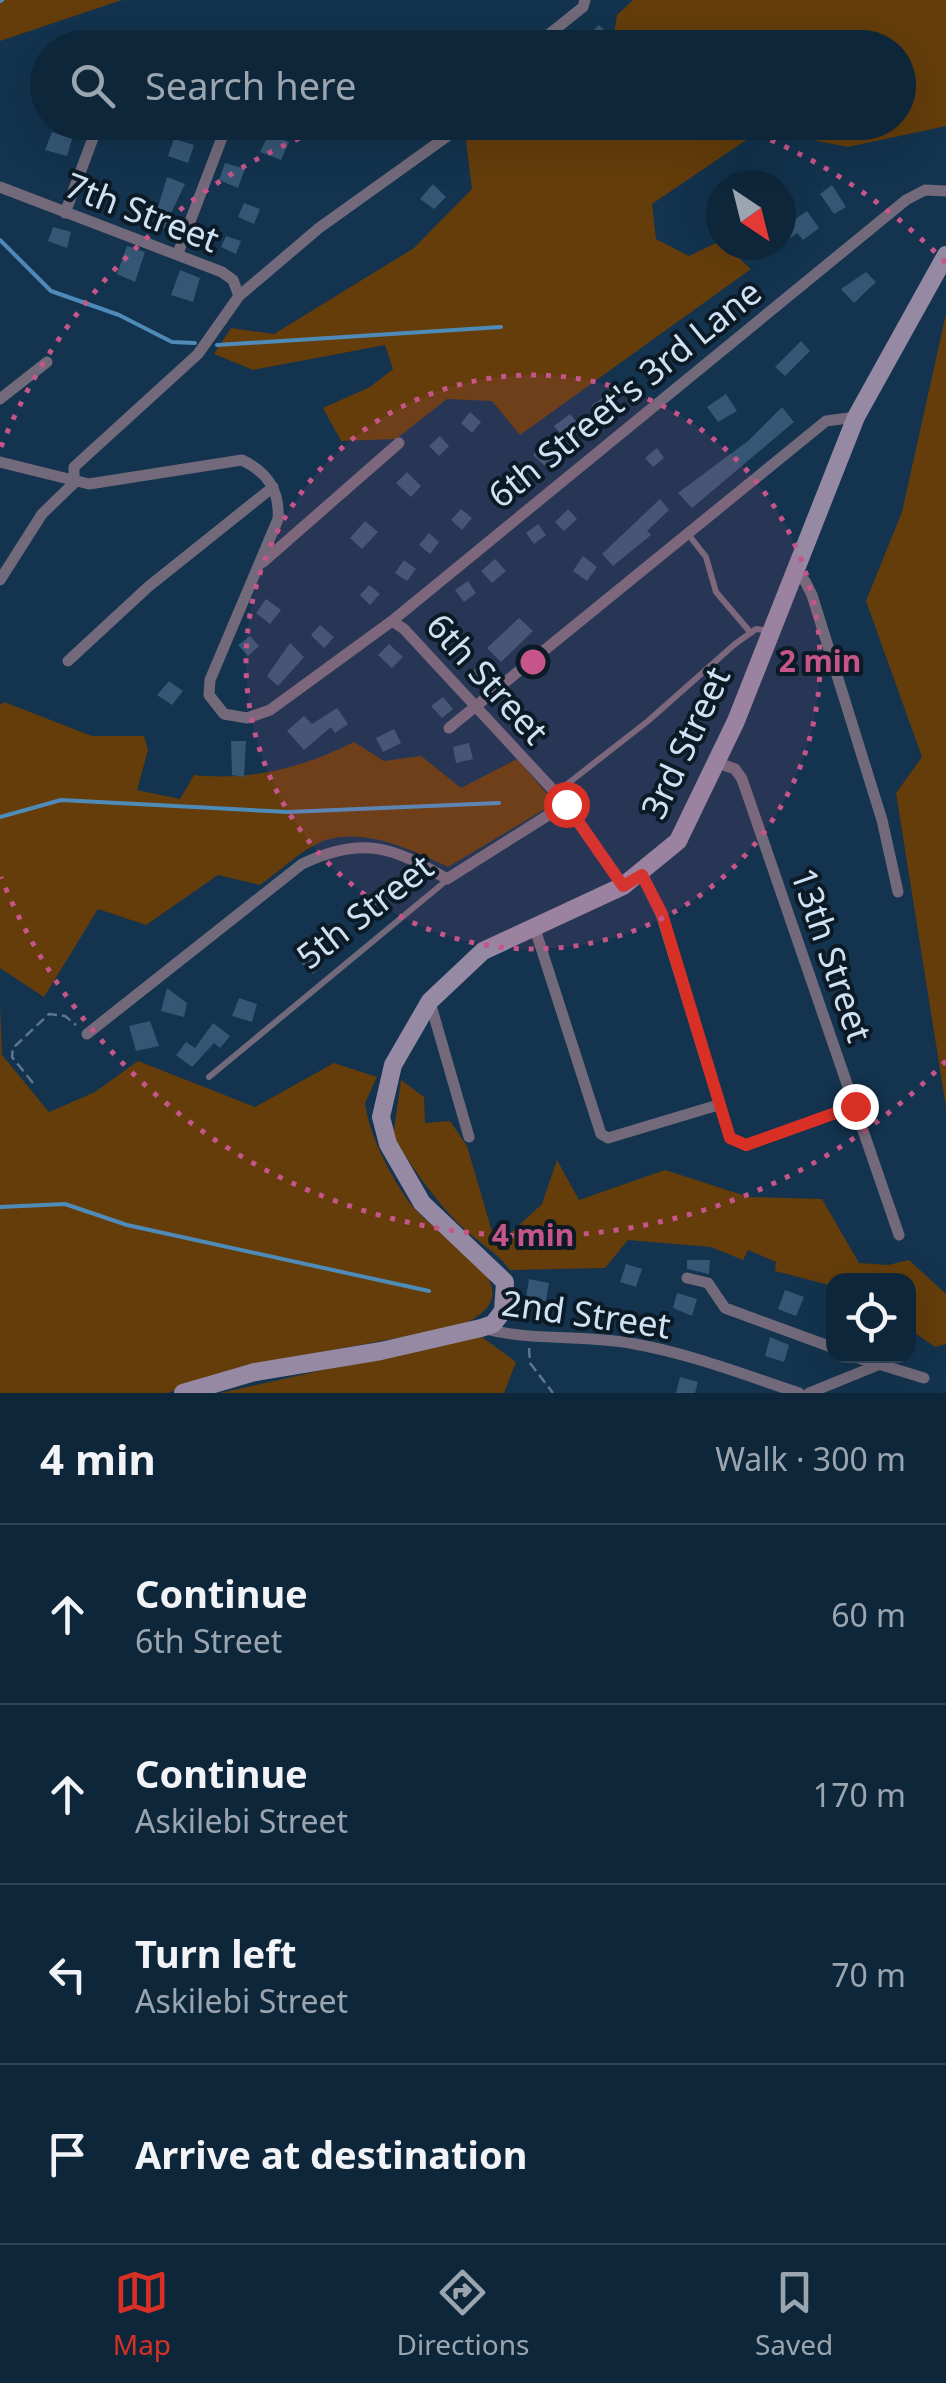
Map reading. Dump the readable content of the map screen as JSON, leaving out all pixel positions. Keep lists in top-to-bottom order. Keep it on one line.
{"streets":{"street":["7th Street","6th Street's 3rd Lane","6th Street","3rd Street","5th Street","13th Street","2nd Street"]},"crossings":[["6th Street's 3rd Lane","6th Street"],["6th Street","3rd Street"],["6th Street","5th Street"],["3rd Street","13th Street"],["3rd Street","2nd Street"]],"north":"bottom right","page":{"search":"Search here","heading":["4 min","Walk · 300 m"],"list":[["Continue","6th Street","60 m"],["Continue","Askilebi Street","170 m"],["Turn left","Askilebi Street","70 m"],"Arrive at destination"],"nav":["Map","Directions","Saved"]},"rings":["2 min","4 min"]}
